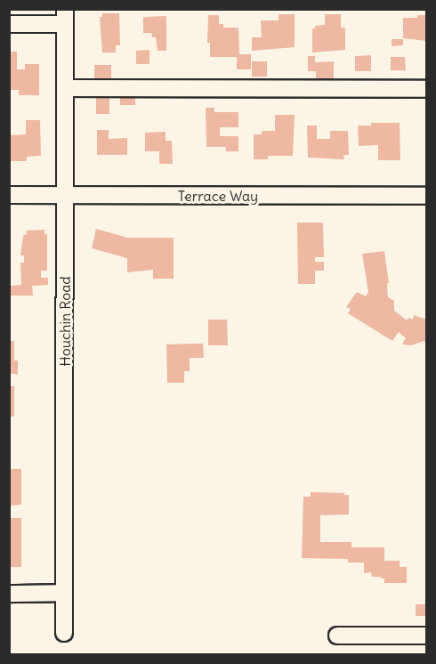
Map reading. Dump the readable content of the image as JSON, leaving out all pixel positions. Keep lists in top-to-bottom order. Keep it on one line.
{"streets":{"street":["Terrace Way","Houchin Road"]},"crossings":[["Terrace Way","Houchin Road"]]}
